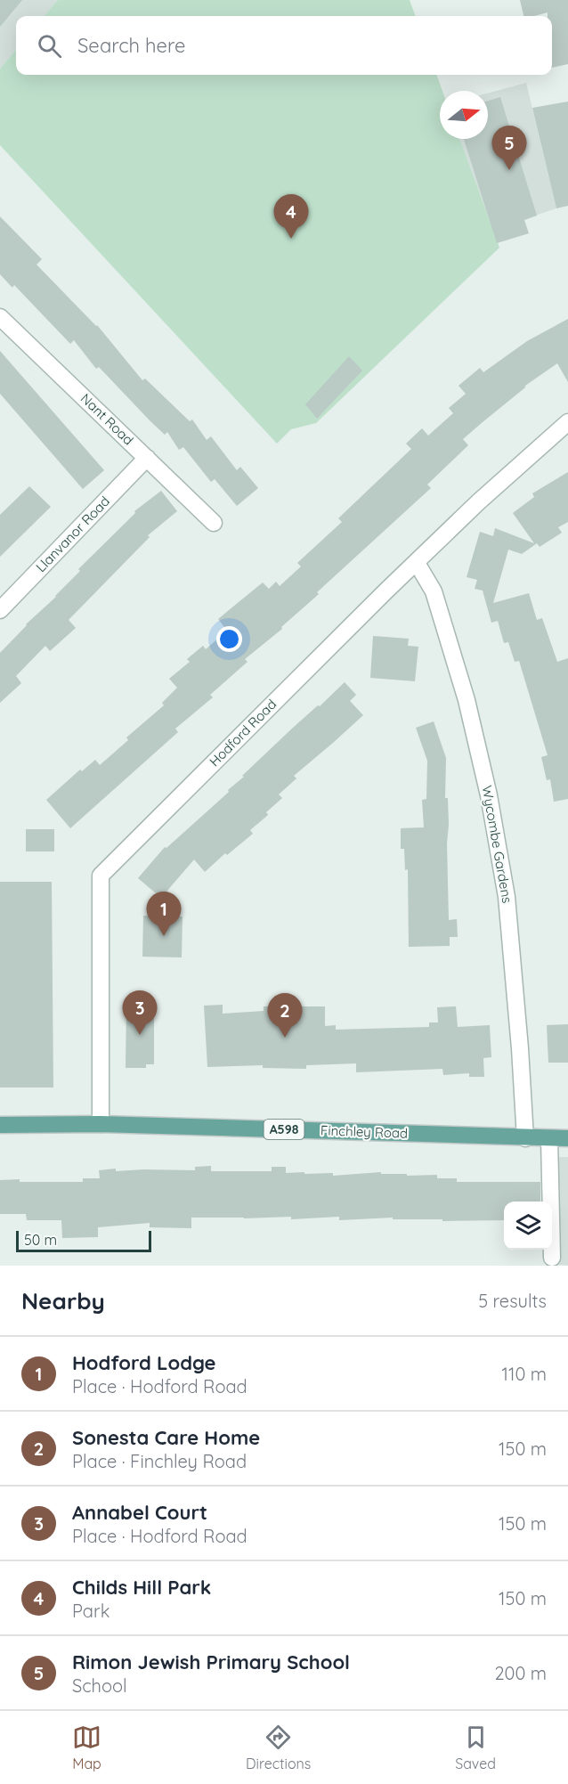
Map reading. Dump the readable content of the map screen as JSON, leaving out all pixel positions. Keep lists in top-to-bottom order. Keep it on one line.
{"streets":{"main road":["A598","Finchley Road"],"street":["Nant Road","Llanvanor Road","Hodford Road","Wycombe Gardens"]},"crossings":[["Nant Road","Llanvanor Road"],["Hodford Road","Wycombe Gardens"],["Hodford Road","Finchley Road"],["Wycombe Gardens","Finchley Road"]],"scale_bar":"50 m","north":"right","page":{"search":"Search here","pins":["5","4","1","3","2"],"scale":"50 m","heading":["Nearby","5 results"],"list":[{"mark":"1","name":"Hodford Lodge","note":"Place · Hodford Road","value":"110 m"},{"mark":"2","name":"Sonesta Care Home","note":"Place · Finchley Road","value":"150 m"},{"mark":"3","name":"Annabel Court","note":"Place · Hodford Road","value":"150 m"},{"mark":"4","name":"Childs Hill Park","note":"Park","value":"150 m"},{"mark":"5","name":"Rimon Jewish Primary School","note":"School","value":"200 m"}],"nav":["Map","Directions","Saved"]}}
